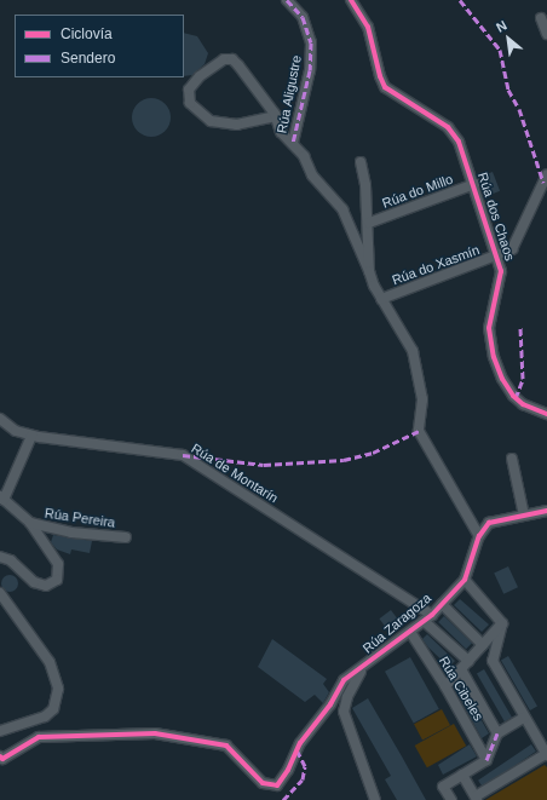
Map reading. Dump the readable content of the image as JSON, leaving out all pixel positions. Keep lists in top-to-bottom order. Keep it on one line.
{"streets":{"street":["Rúa Aligustre","Rúa do Millo","Rúa dos Chaos","Rúa do Xasmín","Rúa de Montarín","Rúa Pereira","Rúa Zaragoza","Rúa Cibeles"]},"crossings":[["Rúa do Millo","Rúa dos Chaos"],["Rúa dos Chaos","Rúa do Xasmín"],["Rúa de Montarín","Rúa Zaragoza"],["Rúa Zaragoza","Rúa Cibeles"]],"legend":["Ciclovía","Sendero"],"north":"top left"}
